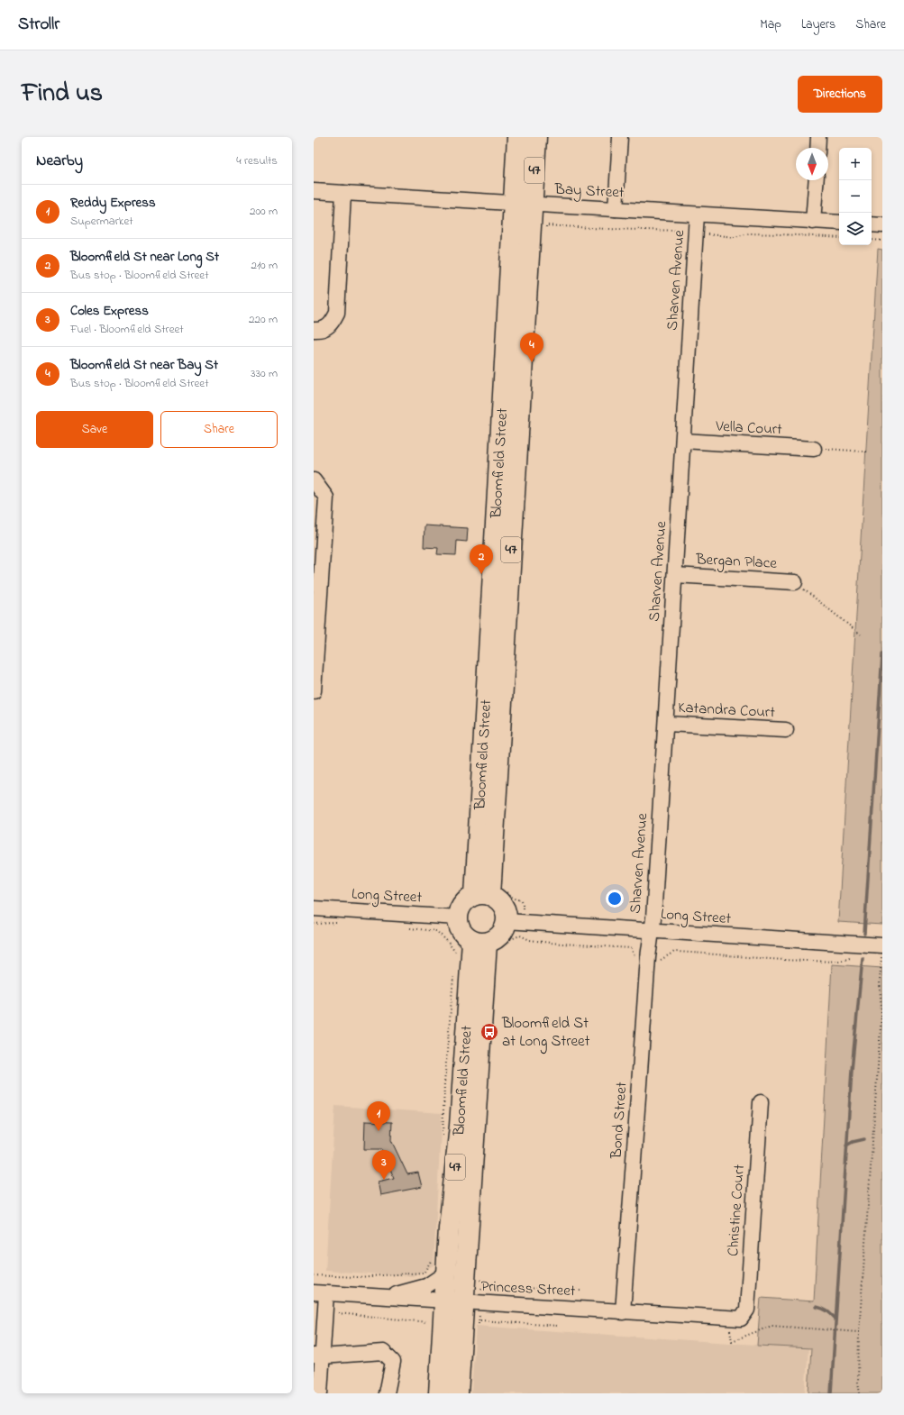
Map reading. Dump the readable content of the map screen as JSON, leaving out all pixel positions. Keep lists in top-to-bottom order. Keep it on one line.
{"streets":{"highway":["47","Bloomfield Street"],"street":["Bay Street","Sharven Avenue","Vella Court","Bergan Place","Katandra Court","Long Street","Bond Street","Christine Court","Princess Street"]},"crossings":[["47","Bay Street"],["47","Bloomfield Street"],["Bay Street","Sharven Avenue"],["Bay Street","Bloomfield Street"],["Sharven Avenue","Vella Court"],["Sharven Avenue","Bergan Place"],["Sharven Avenue","Katandra Court"],["Sharven Avenue","Long Street"],["Sharven Avenue","Bond Street"],["Bloomfield Street","Long Street"],["Bloomfield Street","Princess Street"],["Long Street","Bond Street"],["Bond Street","Princess Street"],["Christine Court","Princess Street"]],"places":{"bus stop":["Bloomfield St at Long Street"]},"north":"bottom","page":{"header":"Strollr","nav":["Map","Layers","Share"],"title":"Find us","buttons":["Directions",["Save","Share"]],"heading":["Nearby","4 results"],"map_buttons":["+","−"],"list":[{"mark":"1","name":"Reddy Express","note":"Supermarket","value":"200 m"},{"mark":"2","name":"Bloomfield St near Long St","note":"Bus stop · Bloomfield Street","value":"210 m"},{"mark":"3","name":"Coles Express","note":"Fuel · Bloomfield Street","value":"220 m"},{"mark":"4","name":"Bloomfield St near Bay St","note":"Bus stop · Bloomfield Street","value":"330 m"}],"pins":["4","2","1","3"]}}
